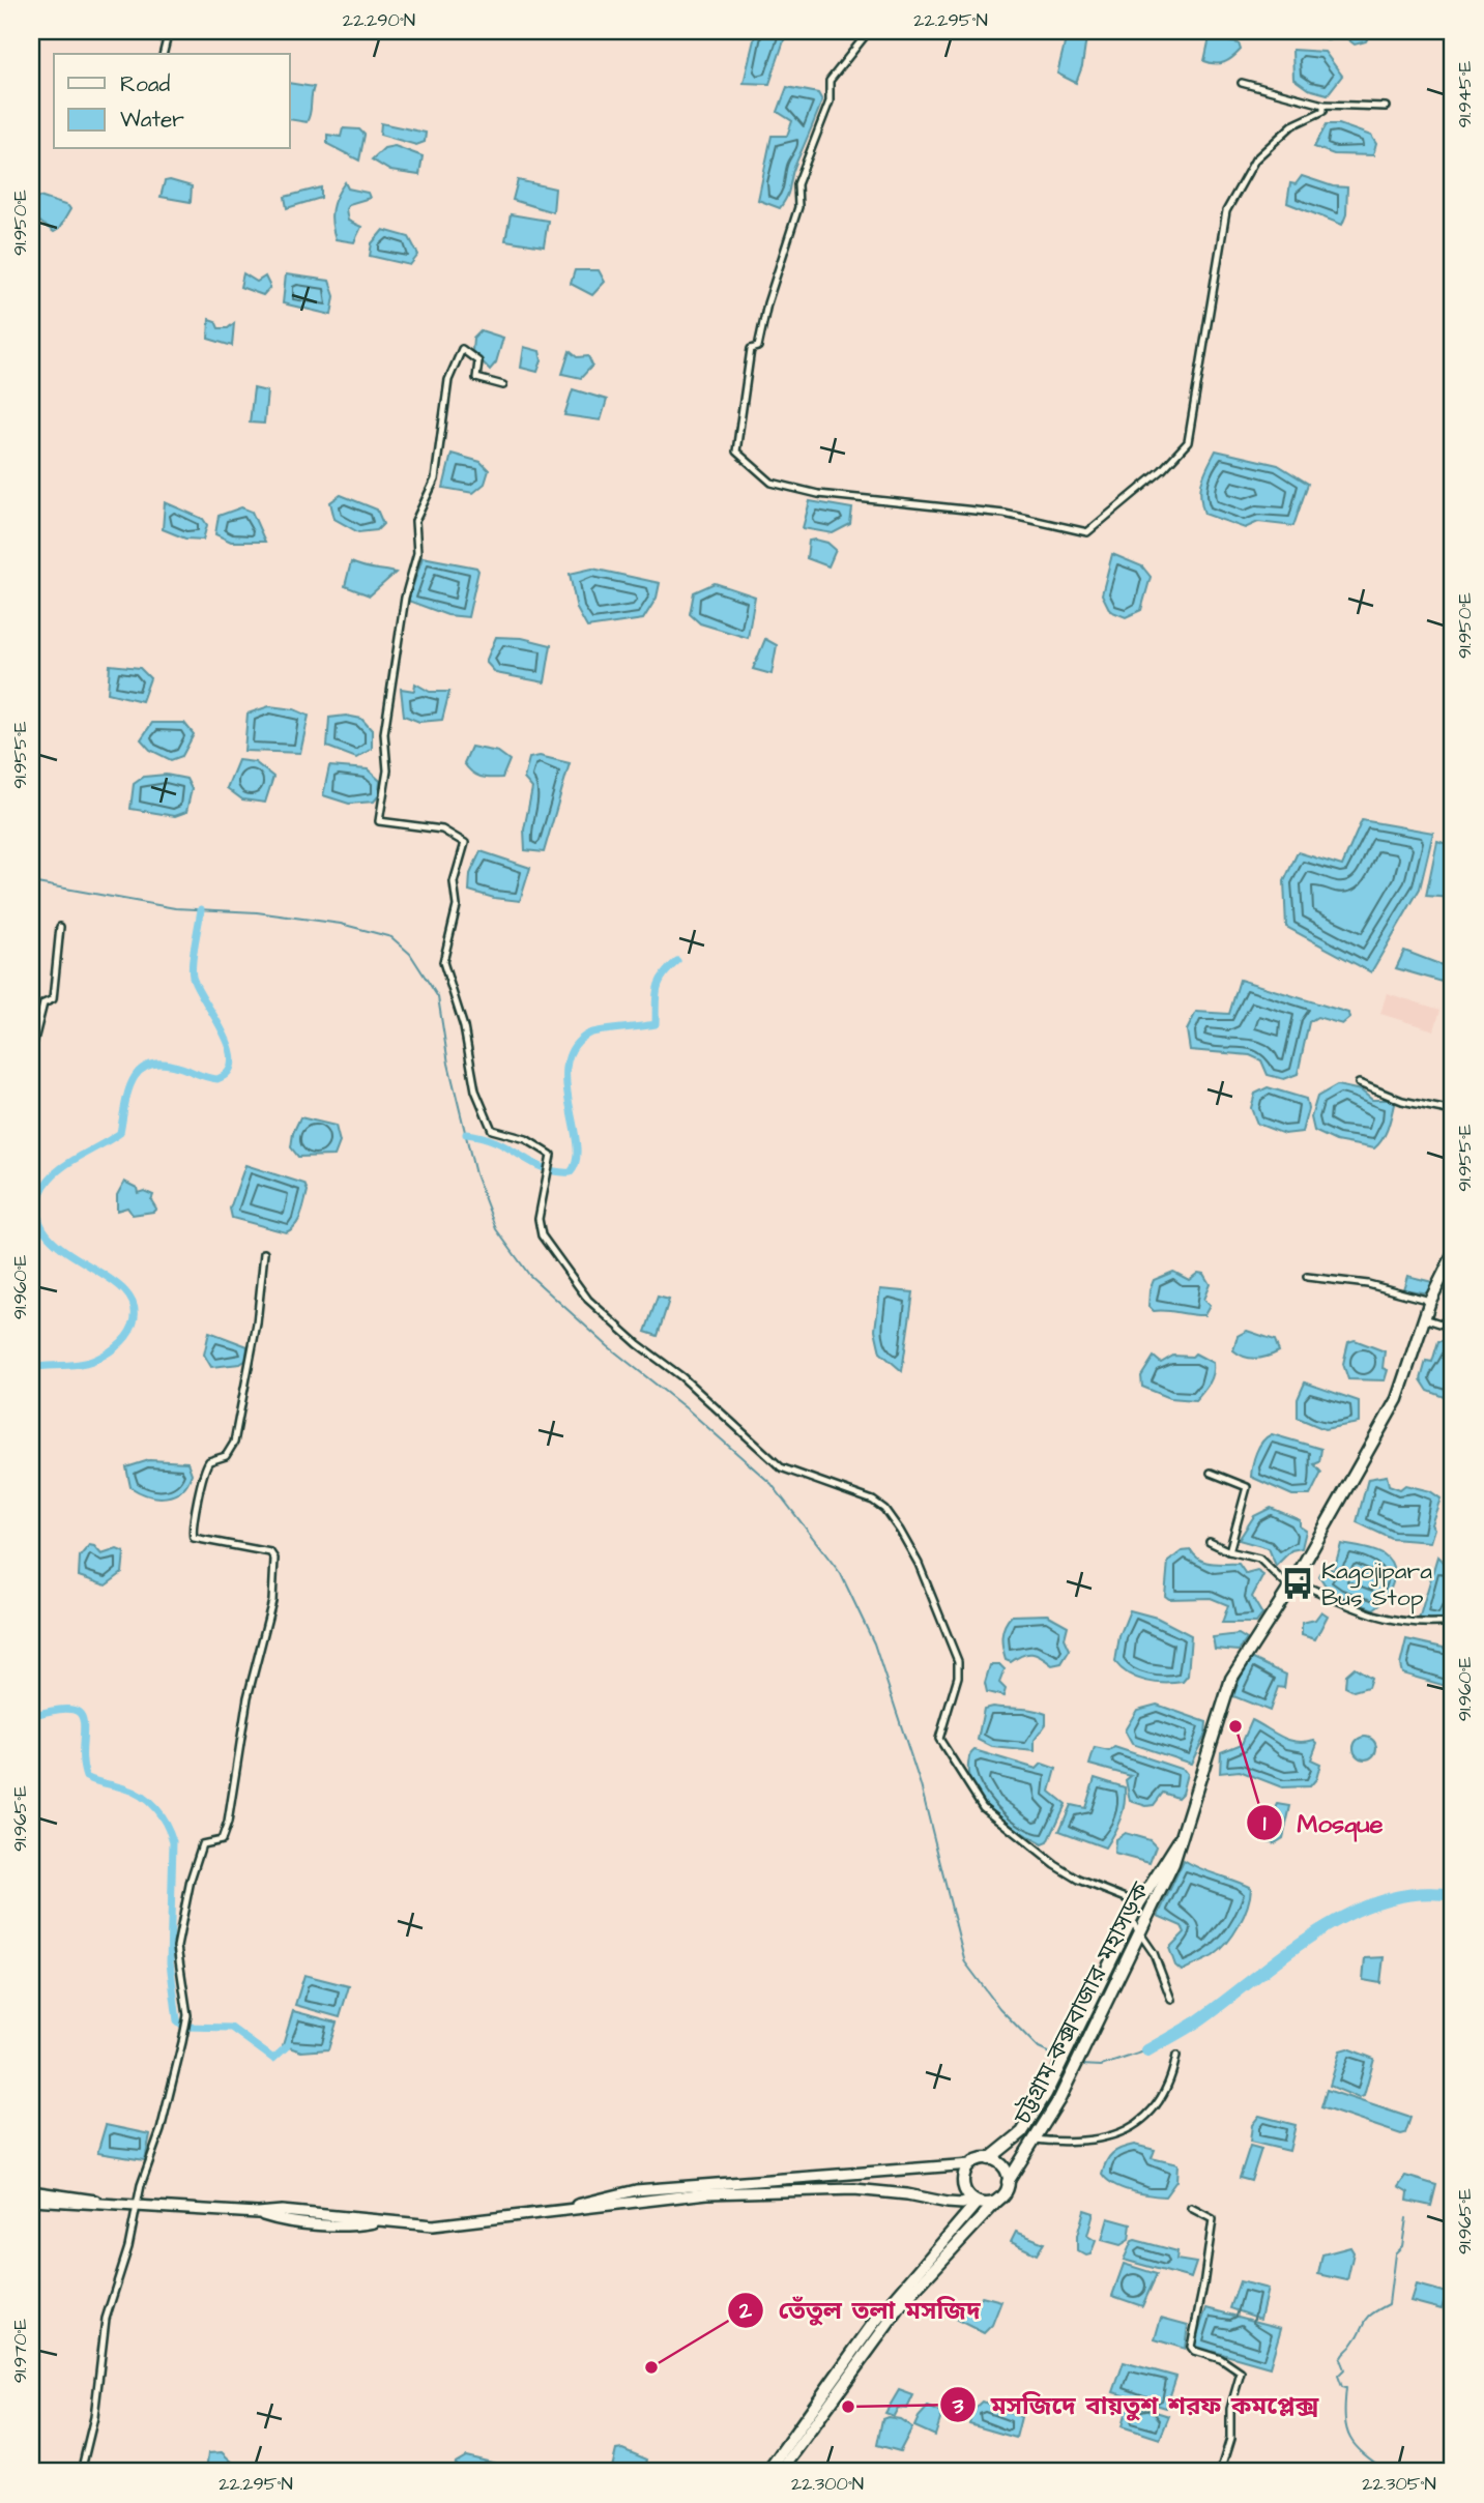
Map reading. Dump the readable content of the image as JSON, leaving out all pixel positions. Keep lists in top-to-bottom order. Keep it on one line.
{"streets":{"highway":["চট্টগ্রাম-কক্সবাজার মহাসড়ক"]},"places":{"bus stop":["Kagojipara Bus Stop"],"other":["Mosque","তেঁতুল তলা মসজিদ","মসজিদে বায়তুশ শরফ কমপ্লেক্স"]},"legend":["Road","Water"],"coordinates":["22.290°N","22.295°N","91.945°E","91.950°E","91.955°E","91.960°E","91.965°E","91.970°E","22.300°N","22.305°N"]}
